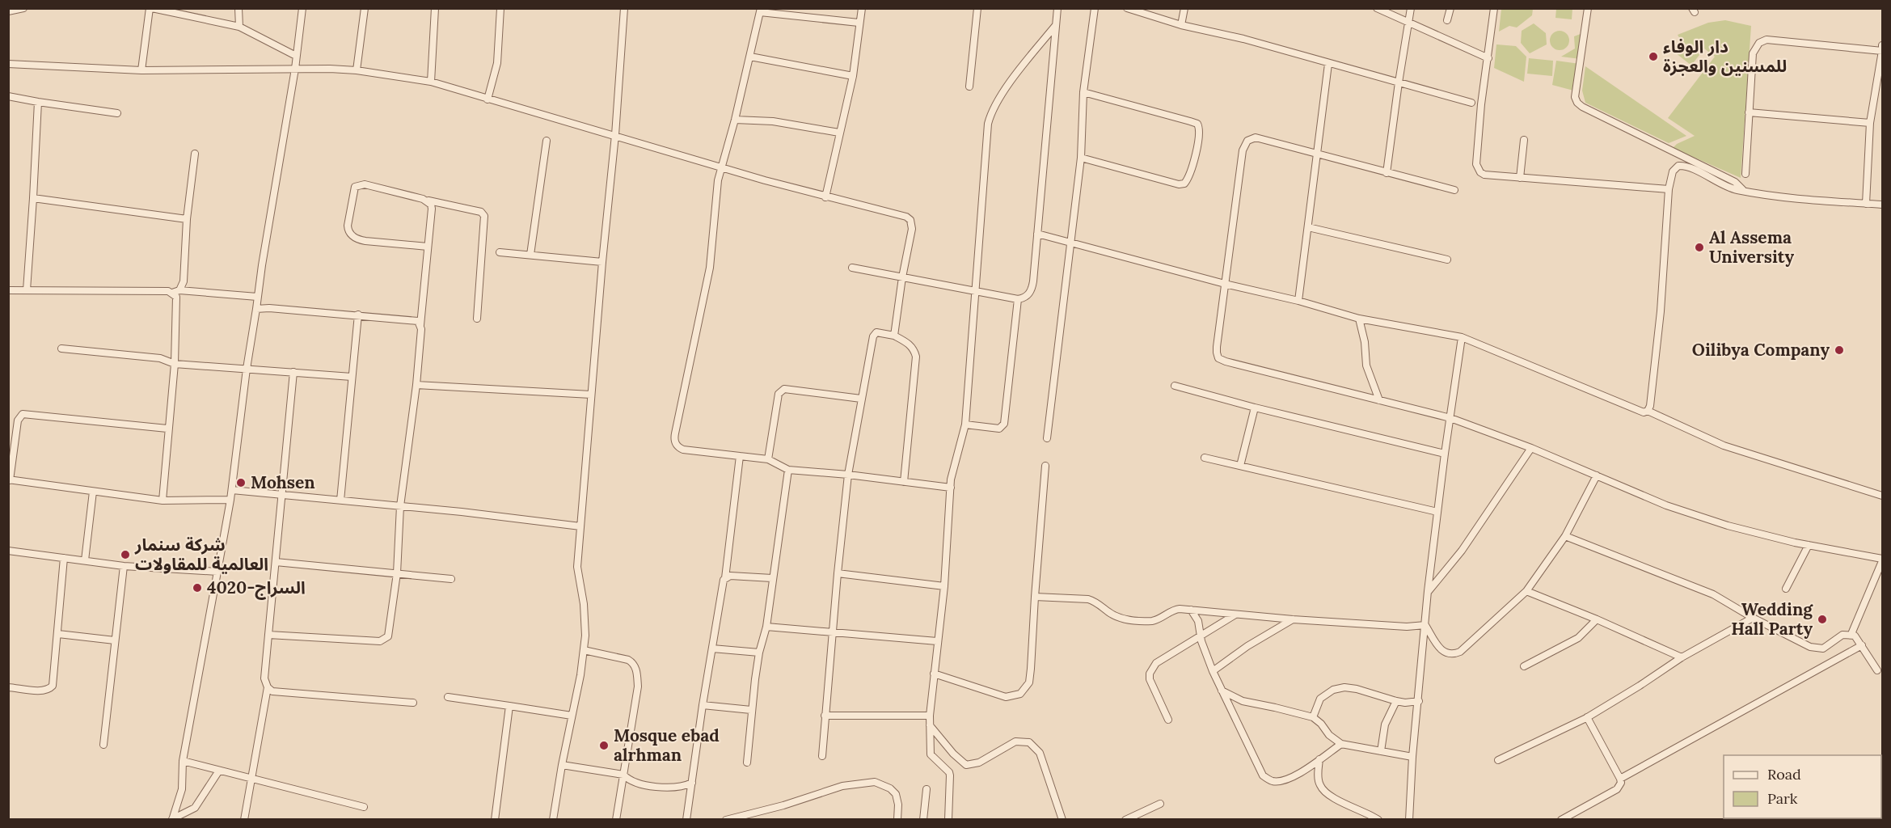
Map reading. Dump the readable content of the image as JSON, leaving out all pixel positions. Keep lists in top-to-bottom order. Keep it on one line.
{"places":["دار الوفاء للمسنين والعجزة","Al Assema University","Oilibya Company","Mohsen","شركة سنمار العالمية للمقاولات","السراج-4020","Wedding Hall Party","Mosque ebad alrhman"],"legend":["Road","Park"]}
